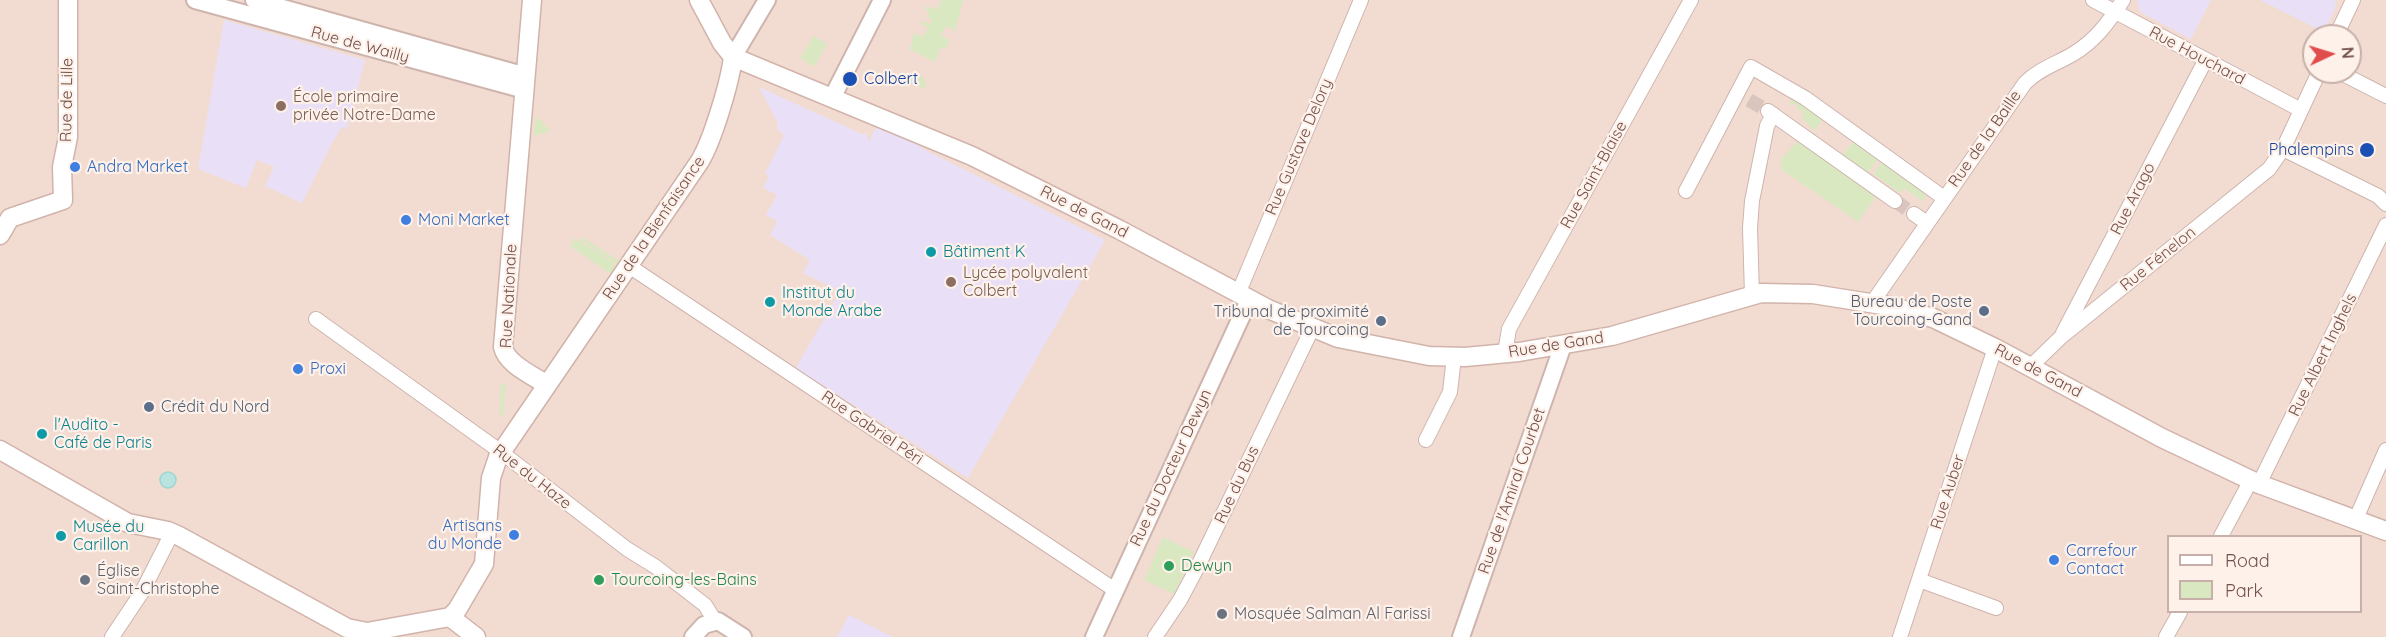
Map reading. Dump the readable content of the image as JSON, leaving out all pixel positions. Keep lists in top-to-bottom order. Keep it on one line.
{"streets":{"main road":["Rue de Lille","Rue de Gand","Rue de la Bienfaisance","Rue Nationale"],"street":["Rue de Wailly","Rue Houchard","Rue de la Baille","Rue Gustave Delory","Rue Saint-Blaise","Rue Arago","Rue Fénelon","Rue Albert Inghels","Rue Gabriel Péri","Rue du Docteur Dewyn","Rue du Haze","Rue du Bus","Rue de l'Amiral Courbet","Rue Auber"]},"crossings":[["Rue de Wailly","Rue Nationale"],["Rue Houchard","Rue de la Baille"],["Rue Houchard","Rue Arago"],["Rue Houchard","Rue Fénelon"],["Rue de la Baille","Rue de Gand"],["Rue Gustave Delory","Rue de Gand"],["Rue Gustave Delory","Rue du Docteur Dewyn"],["Rue Saint-Blaise","Rue de Gand"],["Rue Arago","Rue Fénelon"],["Rue de Gand","Rue de la Bienfaisance"],["Rue de Gand","Rue Fénelon"],["Rue de Gand","Rue Albert Inghels"],["Rue de Gand","Rue du Docteur Dewyn"],["Rue de Gand","Rue du Bus"],["Rue de Gand","Rue de l'Amiral Courbet"],["Rue de Gand","Rue Auber"],["Rue de la Bienfaisance","Rue Nationale"],["Rue de la Bienfaisance","Rue Gabriel Péri"],["Rue Gabriel Péri","Rue du Docteur Dewyn"]],"places":["Colbert","École primaire privée Notre-Dame","Phalempins","Andra Market","Moni Market","Bâtiment K","Lycée polyvalent Colbert","Institut du Monde Arabe","Bureau de Poste Tourcoing-Gand","Tribunal de proximité de Tourcoing","Proxi","Crédit du Nord","l'Audito - Café de Paris","Artisans du Monde","Musée du Carillon","Carrefour Contact","Dewyn","Église Saint-Christophe","Tourcoing-les-Bains","Mosquée Salman Al Farissi"],"legend":["Road","Park"],"north":"right"}
